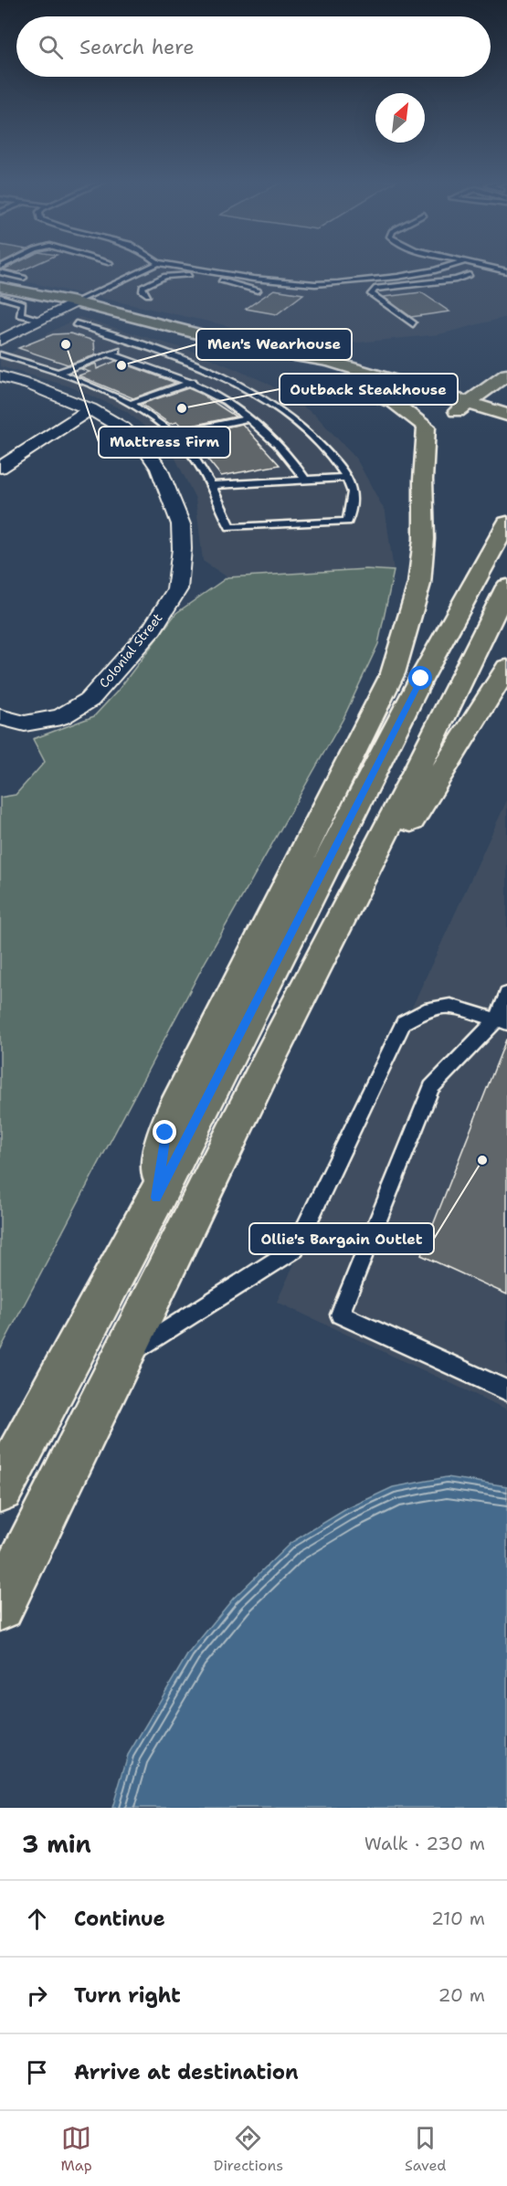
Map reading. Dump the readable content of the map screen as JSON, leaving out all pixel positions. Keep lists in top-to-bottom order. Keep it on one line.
{"streets":{"street":["Colonial Street"]},"places":["Mattress Firm","Men's Wearhouse","Outback Steakhouse","Ollie's Bargain Outlet"],"north":"top right","page":{"search":"Search here","heading":["3 min","Walk · 230 m"],"list":[["Continue","210 m"],["Turn right","20 m"],"Arrive at destination"],"nav":["Map","Directions","Saved"]}}
